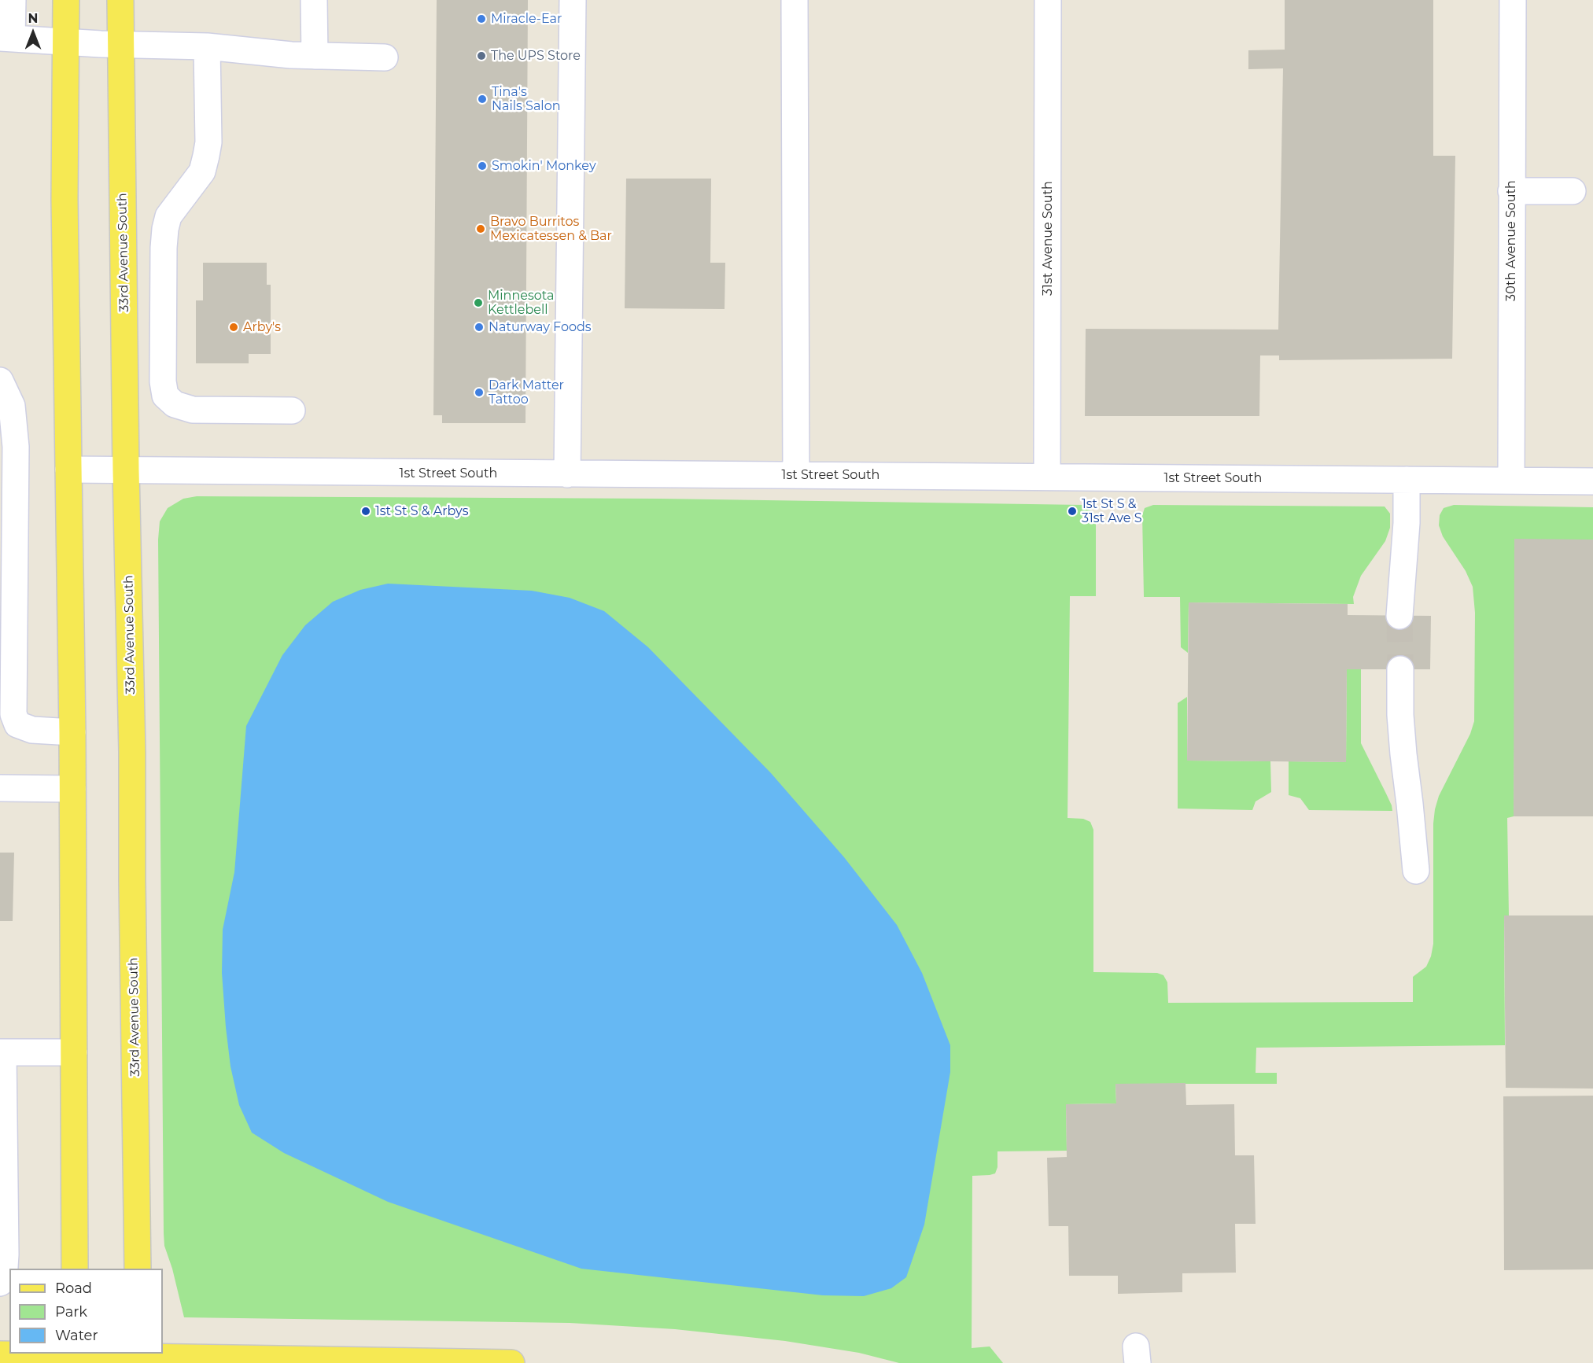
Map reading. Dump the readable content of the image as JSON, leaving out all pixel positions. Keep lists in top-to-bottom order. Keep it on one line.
{"streets":{"main road":["33rd Avenue South"],"street":["31st Avenue South","30th Avenue South","1st Street South"]},"crossings":[["31st Avenue South","1st Street South"],["30th Avenue South","1st Street South"],["33rd Avenue South","1st Street South"]],"places":["Miracle-Ear","The UPS Store","Tina's Nails Salon","Smokin' Monkey","Bravo Burritos Mexicatessen & Bar","Minnesota Kettlebell","Arby's","Naturway Foods","Dark Matter Tattoo","1st St S & Arbys","1st St S & 31st Ave S"],"legend":["Road","Park","Water"],"north":"top"}
